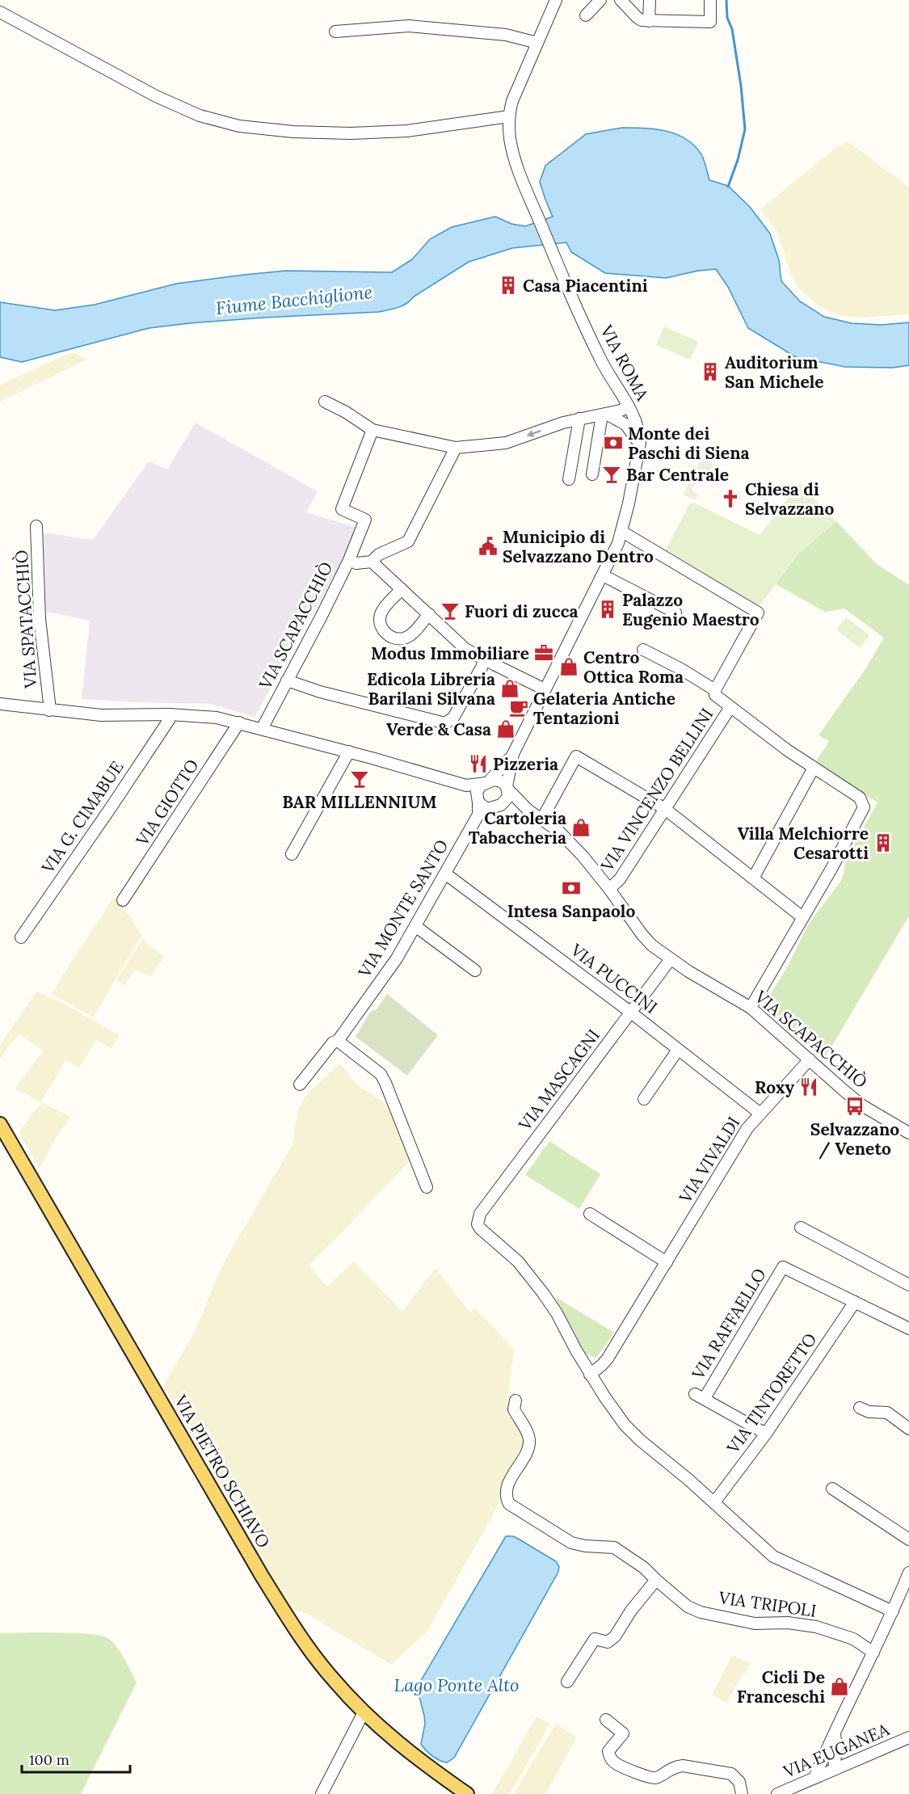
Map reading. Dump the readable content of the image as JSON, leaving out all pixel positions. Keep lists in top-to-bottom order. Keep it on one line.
{"streets":{"main road":["VIA PIETRO SCHIAVO"],"street":["VIA ROMA","VIA SPATACCHIÒ","VIA SCAPACCHIÒ","VIA VINCENZO BELLINI","VIA GIOTTO","VIA G. CIMABUE","VIA MONTE SANTO","VIA PUCCINI","VIA MASCAGNI","VIA VIVALDI","VIA RAFFAELLO","VIA TINTORETTO","VIA TRIPOLI","VIA EUGANEA"]},"crossings":[["VIA ROMA","VIA SCAPACCHIÒ"],["VIA ROMA","VIA MONTE SANTO"],["VIA SCAPACCHIÒ","VIA VINCENZO BELLINI"],["VIA SCAPACCHIÒ","VIA MONTE SANTO"],["VIA SCAPACCHIÒ","VIA MASCAGNI"],["VIA SCAPACCHIÒ","VIA VIVALDI"],["VIA MONTE SANTO","VIA PUCCINI"],["VIA PUCCINI","VIA MASCAGNI"],["VIA PUCCINI","VIA VIVALDI"],["VIA MASCAGNI","VIA VIVALDI"],["VIA RAFFAELLO","VIA TINTORETTO"]],"water":["Fiume Bacchiglione","Lago Ponte Alto"],"places":{"building":["Casa Piacentini","Auditorium San Michele","Palazzo Eugenio Maestro","Villa Melchiorre Cesarotti"],"bank":["Monte dei Paschi di Siena","Intesa Sanpaolo"],"bar":["Bar Centrale","Fuori di zucca","BAR MILLENNIUM"],"church":["Chiesa di Selvazzano"],"public building":["Municipio di Selvazzano Dentro"],"office":["Modus Immobiliare"],"shop":["Centro Ottica Roma","Edicola Libreria Barilani Silvana","Verde & Casa","Cartoleria Tabaccheria","Cicli De Franceschi"],"cafe":["Gelateria Antiche Tentazioni"],"restaurant":["Pizzeria","Roxy"],"bus stop":["Selvazzano / Veneto"]},"scale_bar":"100 m"}
